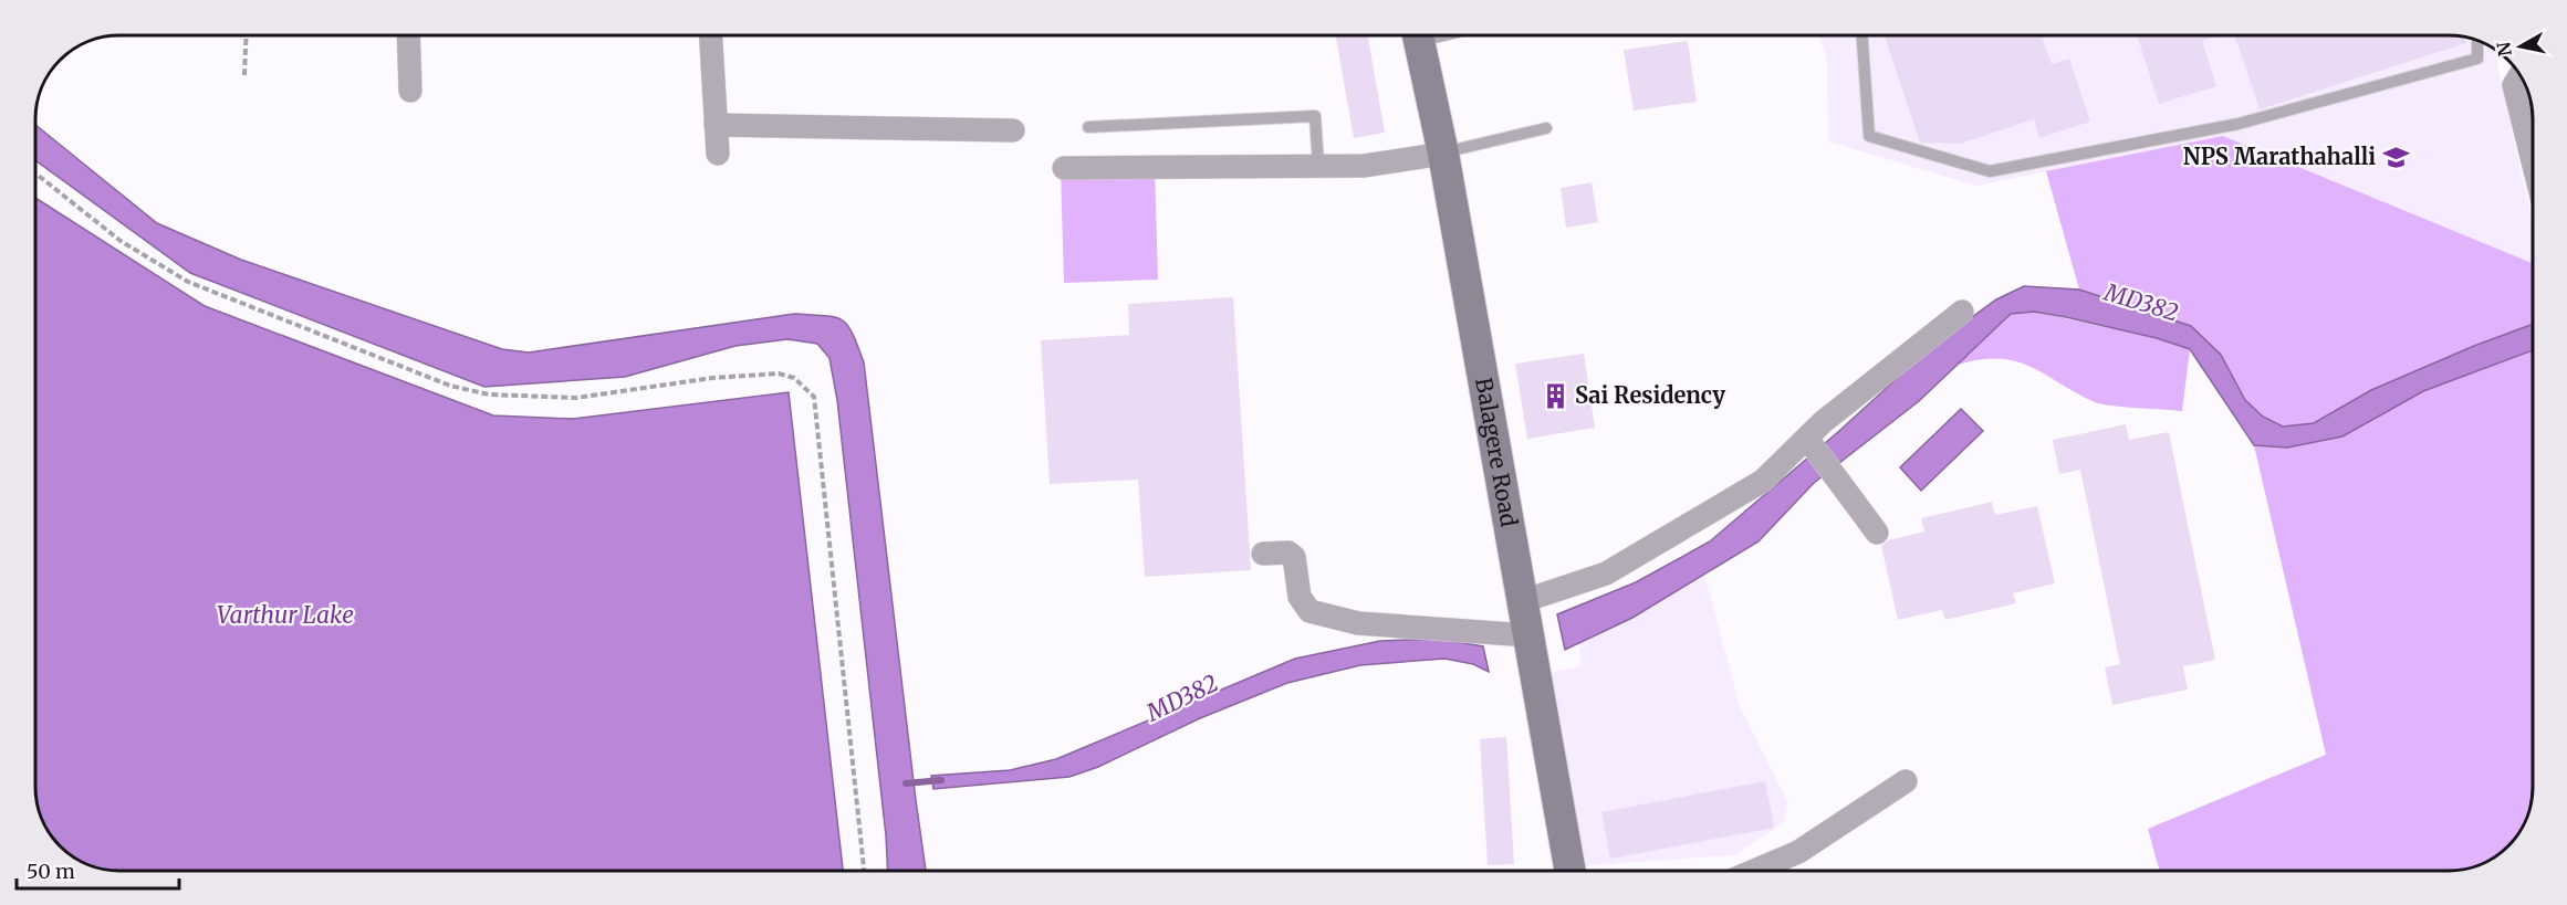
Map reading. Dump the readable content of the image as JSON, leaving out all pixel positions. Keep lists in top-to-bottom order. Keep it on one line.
{"streets":{"street":["Balagere Road"]},"water":["MD382","Varthur Lake"],"places":{"school or university":["NPS Marathahalli"],"building":["Sai Residency"]},"scale_bar":"50 m","north":"left"}
